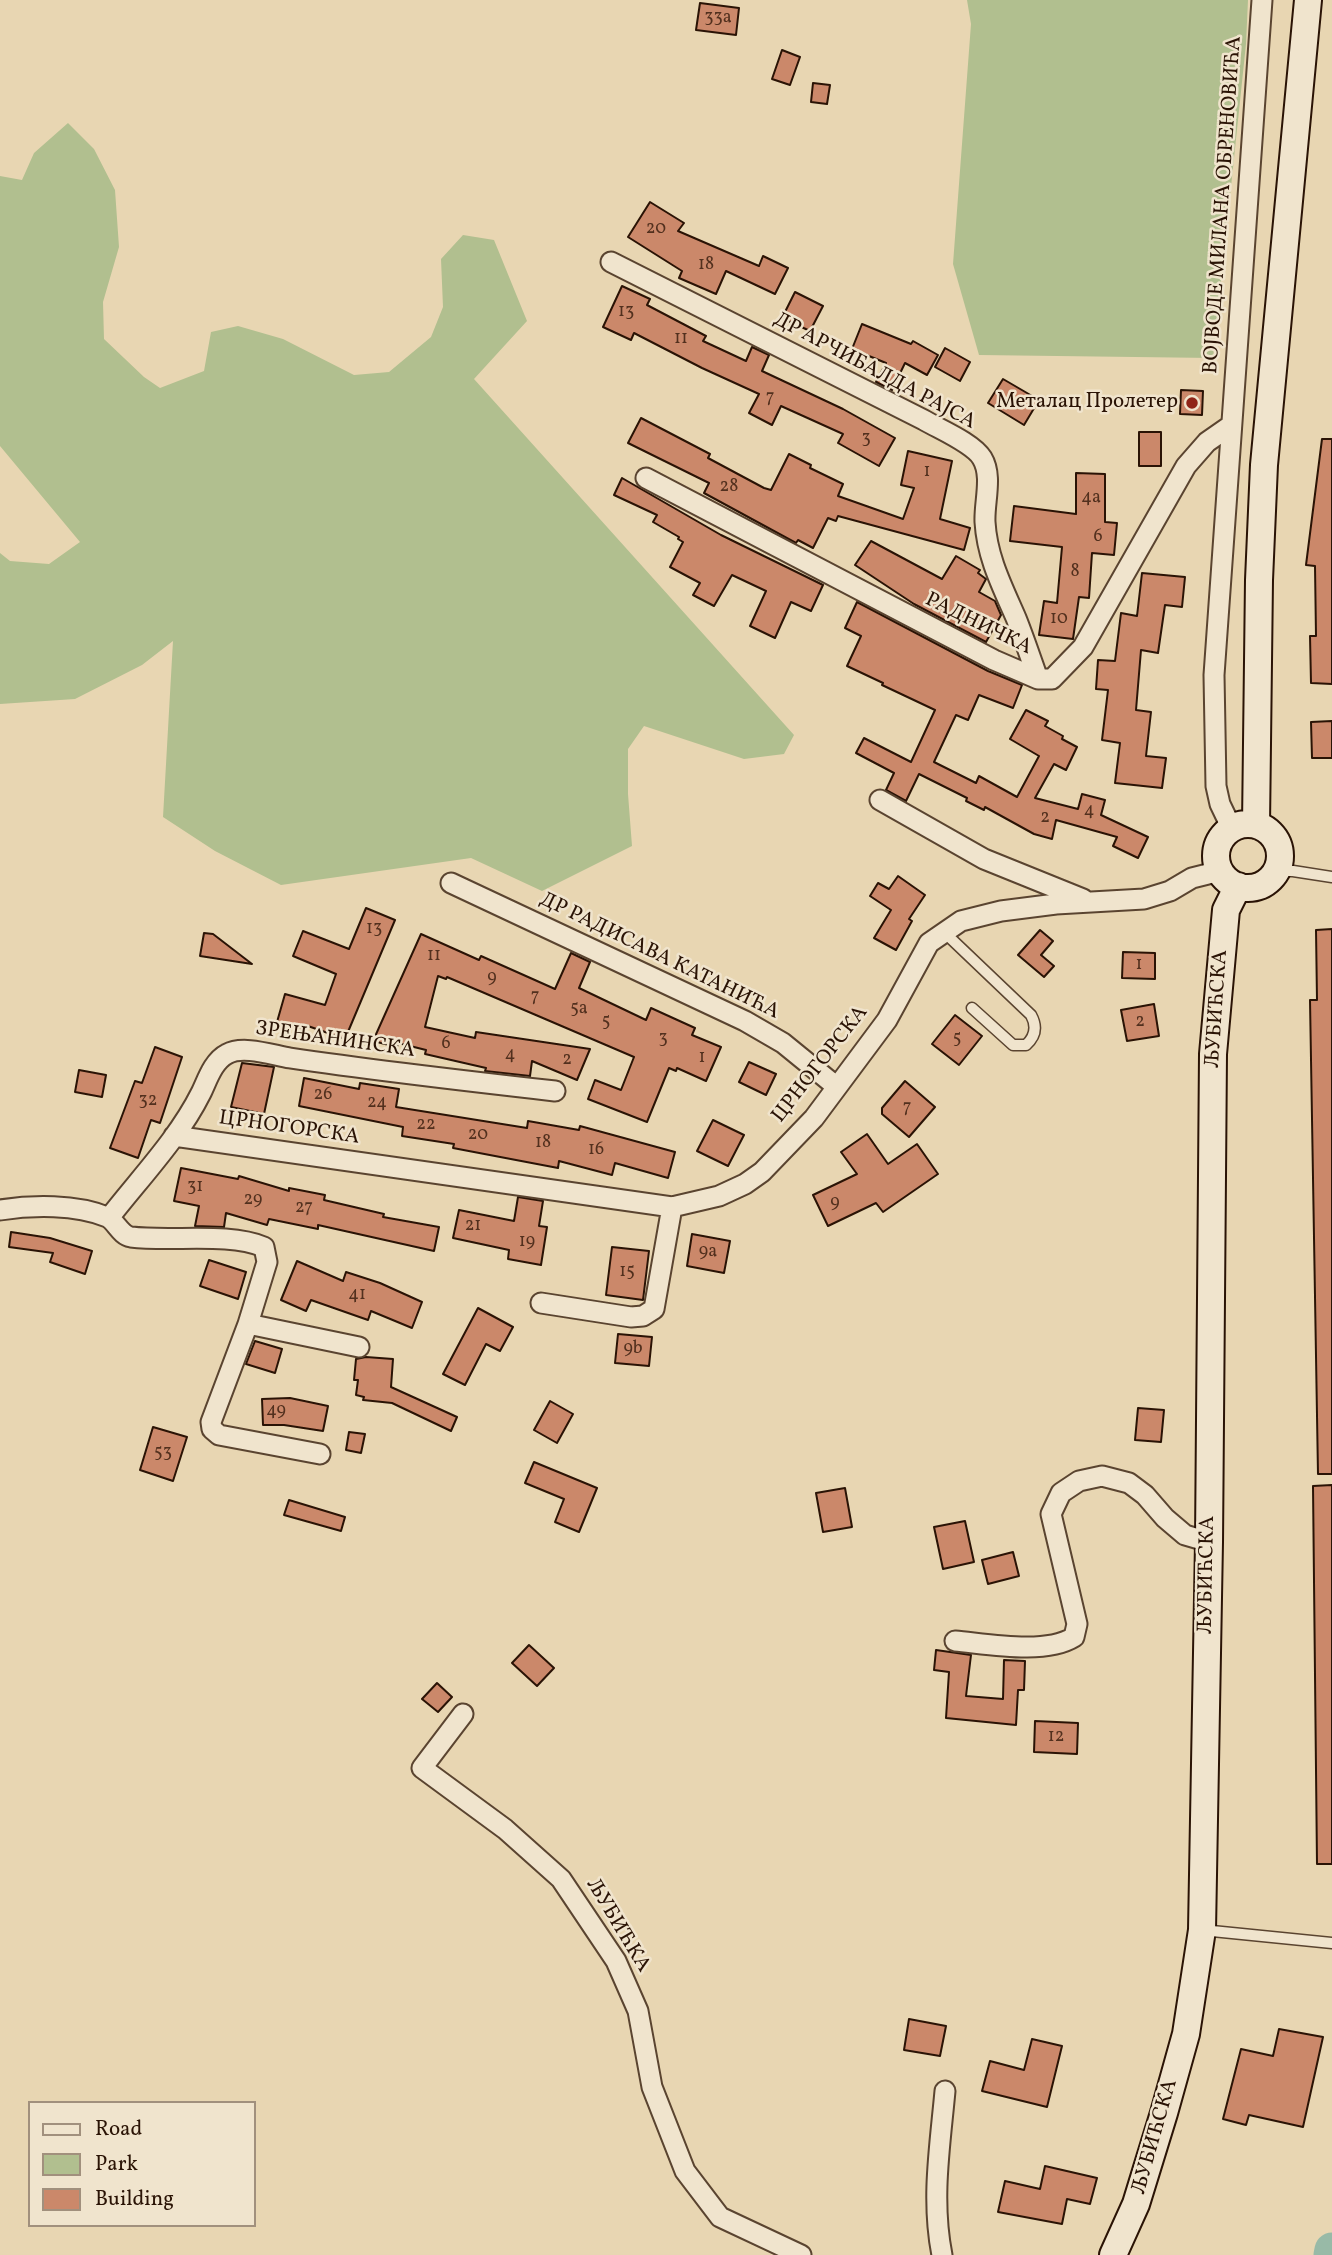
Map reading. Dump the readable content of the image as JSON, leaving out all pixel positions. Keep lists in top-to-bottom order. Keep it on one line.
{"streets":{"street":["ВОЈВОДЕ МИЛАНА ОБРЕНОВИЋА","ДР АРЧИБАЛДА РАЈСА","РАДНИЧКА","ДР РАДИСАВА КАТАНИЋА","ЉУБИЋСКА","ЗРЕЊАНИНСКА","ЦРНОГОРСКА","ЉУБИЋКА"]},"crossings":[["ВОЈВОДЕ МИЛАНА ОБРЕНОВИЋА","РАДНИЧКА"],["ВОЈВОДЕ МИЛАНА ОБРЕНОВИЋА","ЉУБИЋСКА"],["ВОЈВОДЕ МИЛАНА ОБРЕНОВИЋА","ЦРНОГОРСКА"],["ДР АРЧИБАЛДА РАЈСА","РАДНИЧКА"],["ДР РАДИСАВА КАТАНИЋА","ЦРНОГОРСКА"],["ЉУБИЋСКА","ЦРНОГОРСКА"],["ЗРЕЊАНИНСКА","ЦРНОГОРСКА"]],"places":["Металац Пролетер"],"house_numbers":["33a","20","18","13","11","7","3","1","28","4a","6","8","10","4","2","13","11","1","9","7","5a","5","2","3","5","6","4","1","2","26","32","24","7","22","20","18","16","31","29","9","27","21","19","9a","15","41","9b","49","53","12"],"legend":["Road","Park","Building"]}
